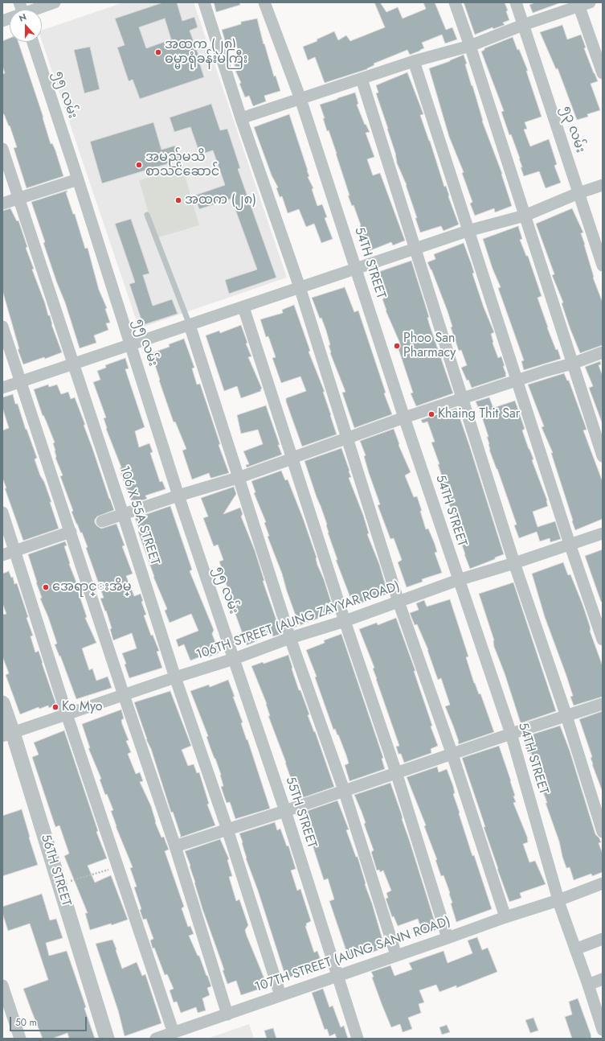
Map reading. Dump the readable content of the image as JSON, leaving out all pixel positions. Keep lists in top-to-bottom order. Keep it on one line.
{"streets":{"street":["၅၅ လမ်း","၅၃ လမ်း","54TH STREET","106 X 55A STREET","106TH STREET (AUNG ZAYYAR ROAD)","55TH STREET","56TH STREET","107TH STREET (AUNG SANN ROAD)"]},"crossings":[["၅၅ လမ်း","106TH STREET (AUNG ZAYYAR ROAD)"],["၅၅ လမ်း","55TH STREET"],["54TH STREET","106TH STREET (AUNG ZAYYAR ROAD)"],["54TH STREET","107TH STREET (AUNG SANN ROAD)"],["106 X 55A STREET","106TH STREET (AUNG ZAYYAR ROAD)"],["106 X 55A STREET","107TH STREET (AUNG SANN ROAD)"],["106TH STREET (AUNG ZAYYAR ROAD)","55TH STREET"],["106TH STREET (AUNG ZAYYAR ROAD)","56TH STREET"],["55TH STREET","107TH STREET (AUNG SANN ROAD)"]],"places":["အထက (၂၈) ဓမ္မာရုံခန်းမကြီး","အမည်မသိ စာသင်ဆောင်","အထက (၂၈)","Phoo San Pharmacy","Khaing Thit Sar","အေရာင္းအိမ္","Ko Myo"],"scale_bar":"50 m","north":"top"}
